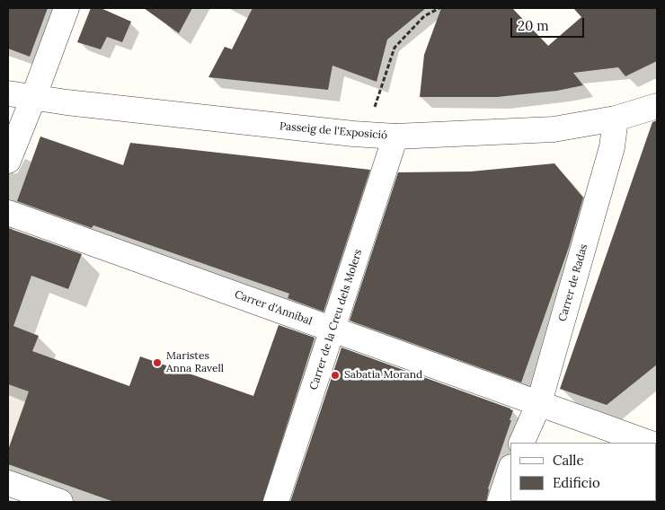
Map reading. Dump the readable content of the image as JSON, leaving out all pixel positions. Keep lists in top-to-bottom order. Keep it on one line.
{"streets":{"street":["Passeig de l'Exposició","Carrer de Radas","Carrer d'Anníbal","Carrer de la Creu dels Molers"]},"crossings":[["Passeig de l'Exposició","Carrer de Radas"],["Passeig de l'Exposició","Carrer de la Creu dels Molers"],["Carrer de Radas","Carrer d'Anníbal"],["Carrer d'Anníbal","Carrer de la Creu dels Molers"]],"places":["Maristes Anna Ravell","Sabatia Morand"],"legend":["Calle","Edificio"],"scale_bar":"20 m"}
